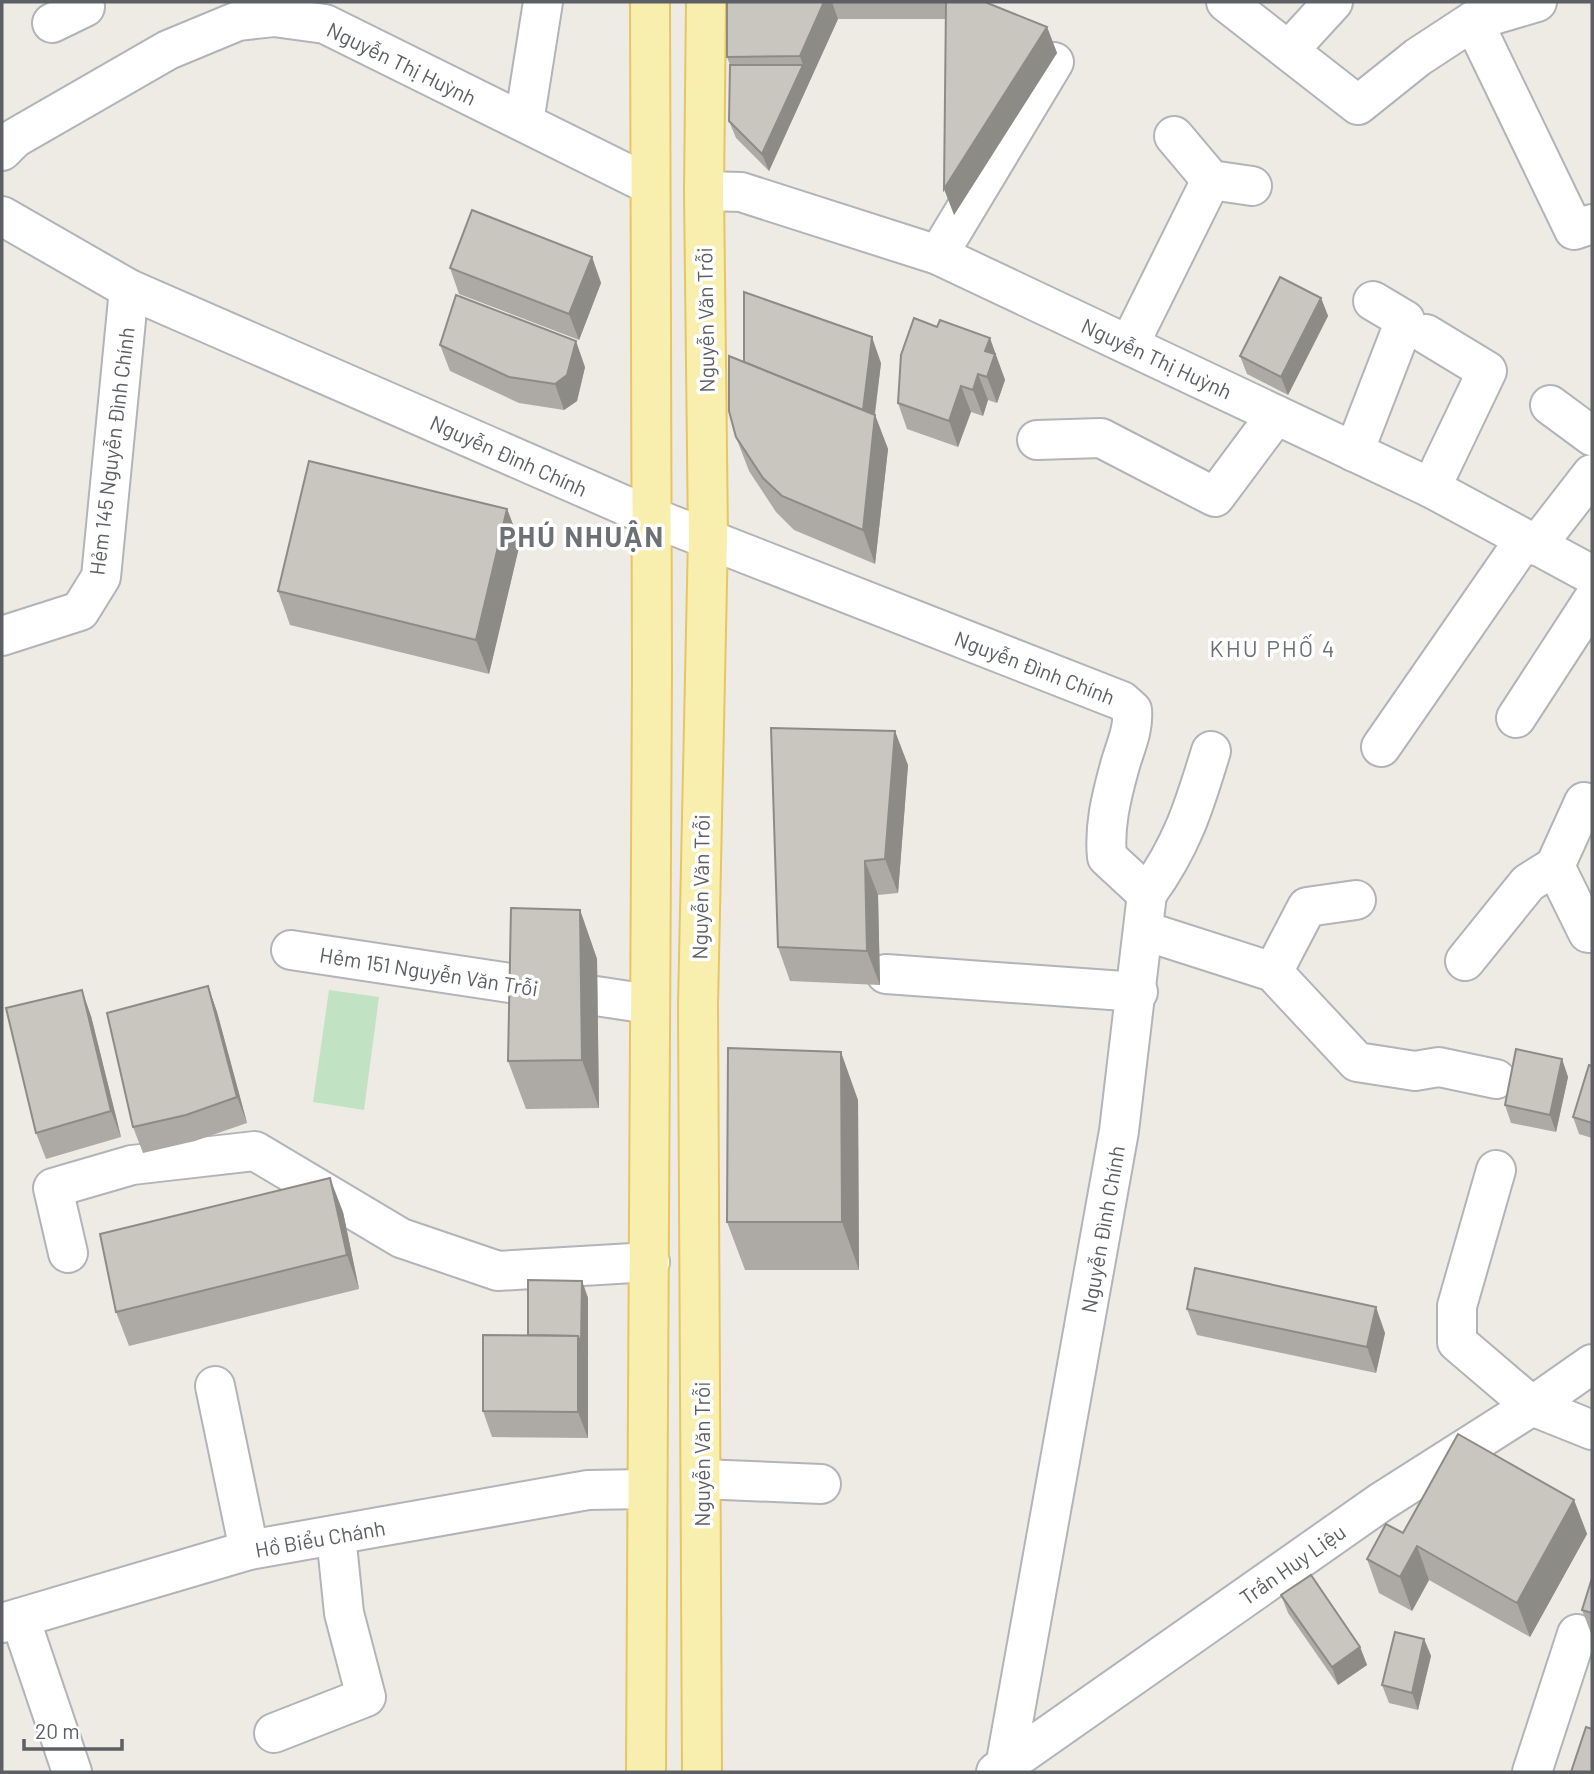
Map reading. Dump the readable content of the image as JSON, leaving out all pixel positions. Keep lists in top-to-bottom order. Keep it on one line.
{"streets":{"main road":["Nguyễn Văn Trỗi"],"street":["Nguyễn Thị Huỳnh","Hẻm 145 Nguyễn Đình Chính","Nguyễn Đình Chính","Hẻm 151 Nguyễn Văn Trỗi","Hồ Biểu Chánh","Trần Huy Liệu"]},"crossings":[["Nguyễn Thị Huỳnh","Nguyễn Văn Trỗi"],["Nguyễn Văn Trỗi","Nguyễn Đình Chính"],["Hẻm 145 Nguyễn Đình Chính","Nguyễn Đình Chính"],["Nguyễn Đình Chính","Trần Huy Liệu"]],"districts":["PHÚ NHUẬN","KHU PHỐ 4"],"scale_bar":"20 m"}
